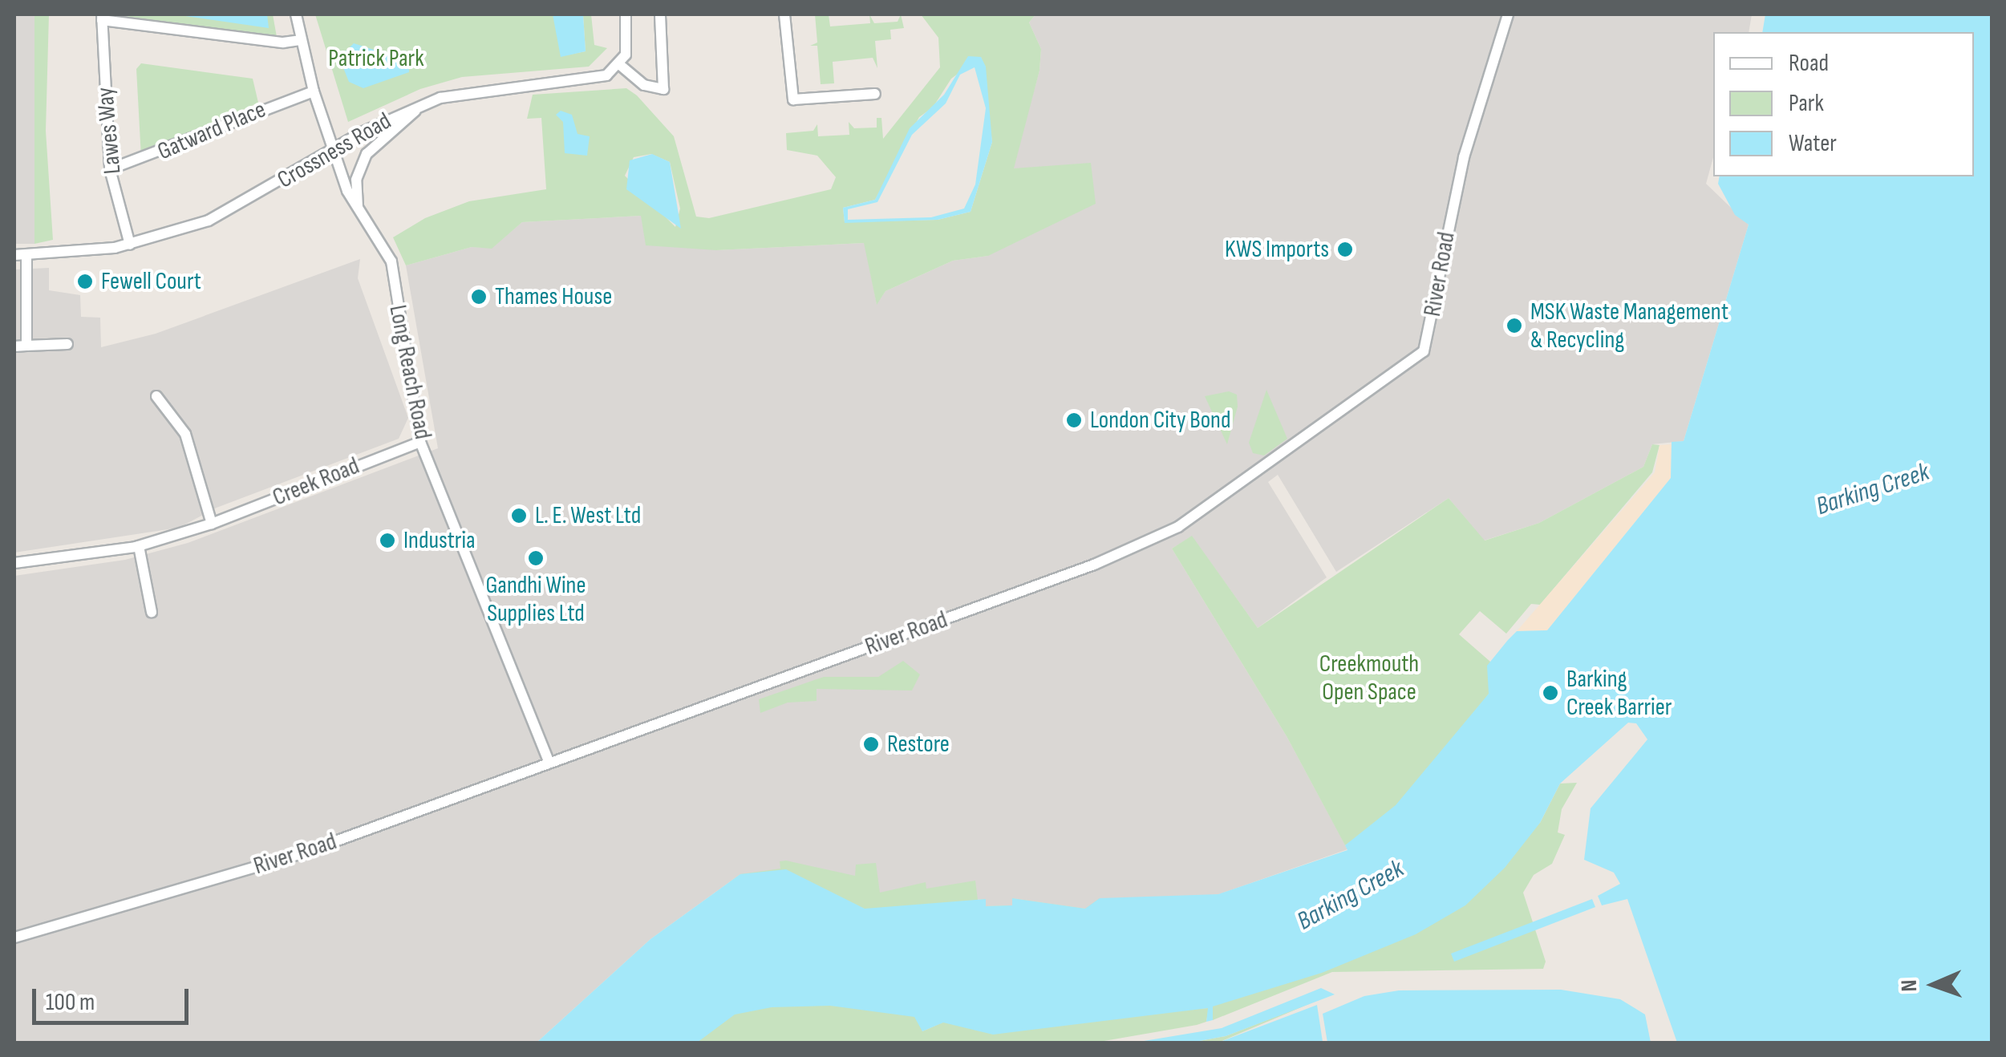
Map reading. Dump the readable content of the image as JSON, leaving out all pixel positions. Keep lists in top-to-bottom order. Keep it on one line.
{"streets":{"street":["Lawes Way","Gatward Place","Crossness Road","River Road","Long Reach Road","Creek Road"]},"crossings":[["Lawes Way","Gatward Place"],["Lawes Way","Crossness Road"],["Gatward Place","Long Reach Road"],["Crossness Road","Long Reach Road"],["River Road","Long Reach Road"],["Long Reach Road","Creek Road"]],"water":["Barking Creek"],"parks":["Patrick Park","Creekmouth Open Space"],"places":["KWS Imports","Fewell Court","Thames House","MSK Waste Management & Recycling","London City Bond","L. E. West Ltd","Industria","Gandhi Wine Supplies Ltd","Barking Creek Barrier","Restore"],"legend":["Road","Park","Water"],"scale_bar":"100 m","north":"left"}
